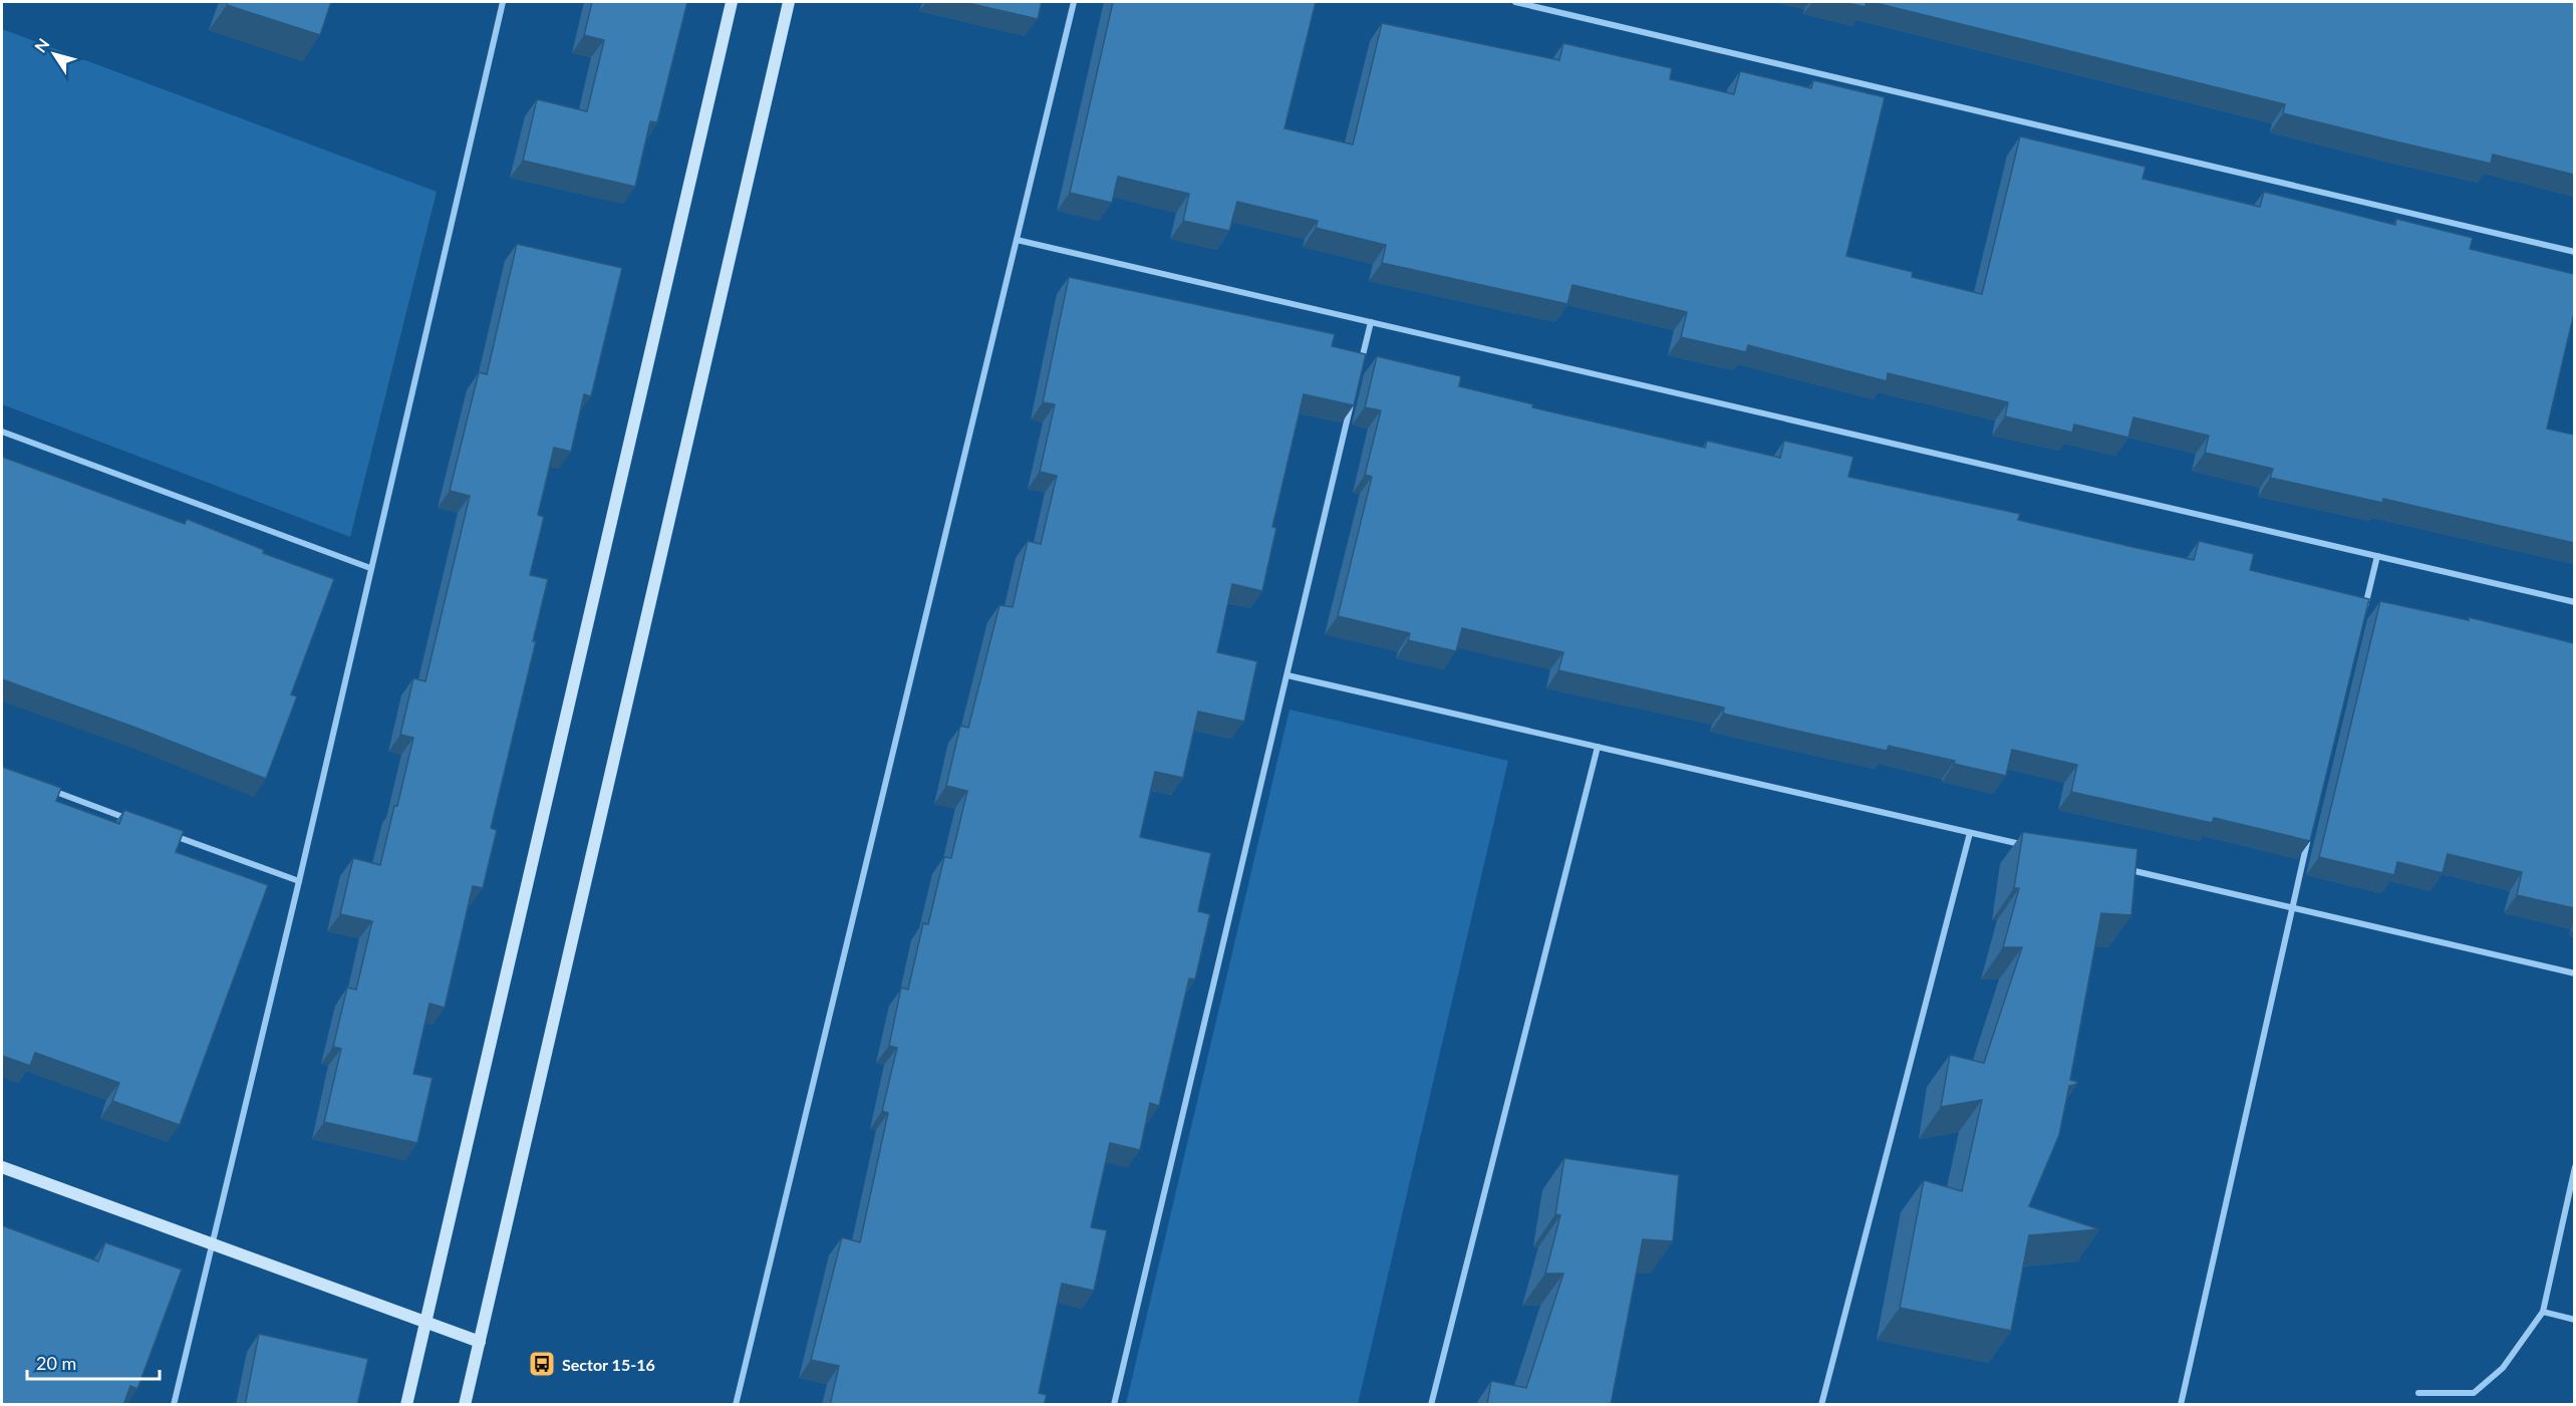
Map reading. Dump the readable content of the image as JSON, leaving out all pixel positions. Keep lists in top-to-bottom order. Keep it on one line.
{"places":{"bus stop":["Sector 15-16"]},"scale_bar":"20 m","north":"top left"}
